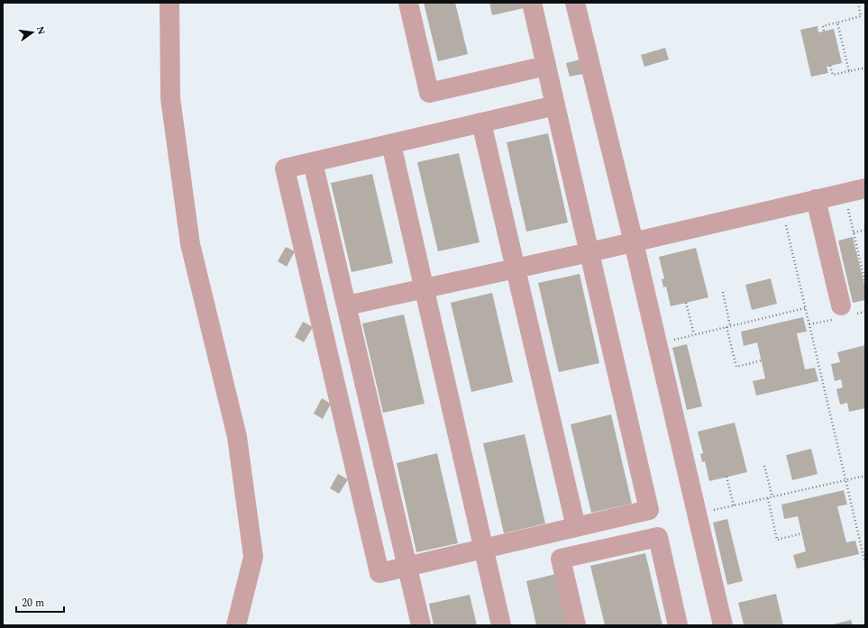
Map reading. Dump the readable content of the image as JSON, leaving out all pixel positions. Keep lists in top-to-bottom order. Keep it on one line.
{"scale_bar":"20 m","north":"right"}
